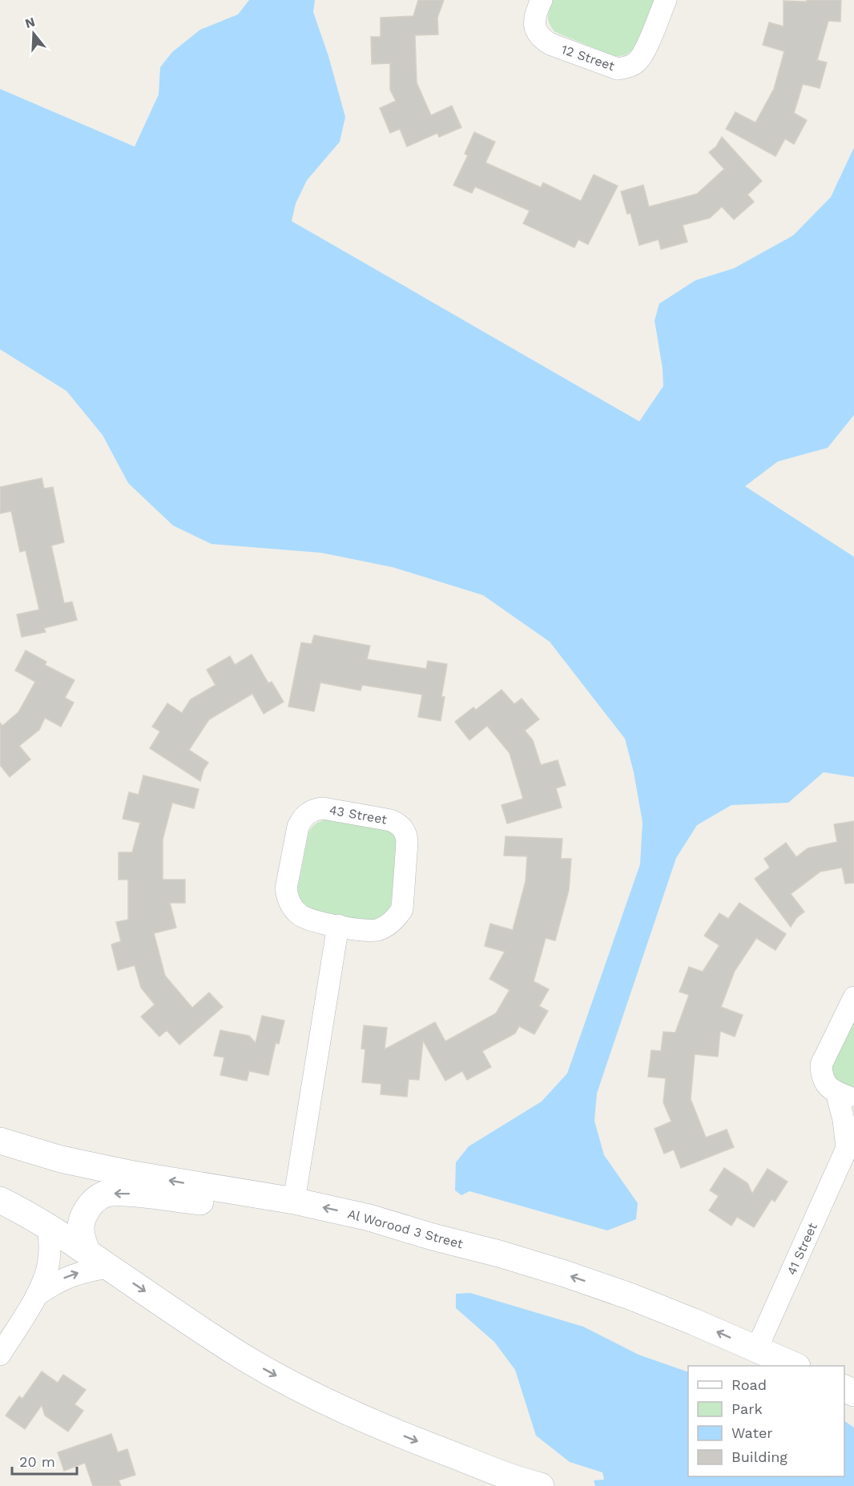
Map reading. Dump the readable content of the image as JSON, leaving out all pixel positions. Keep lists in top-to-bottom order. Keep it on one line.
{"streets":{"street":["12 Street","43 Street","Al Worood 3 Street","41 Street"]},"crossings":[["Al Worood 3 Street","41 Street"]],"legend":["Road","Park","Water","Building"],"scale_bar":"20 m","north":"top"}
